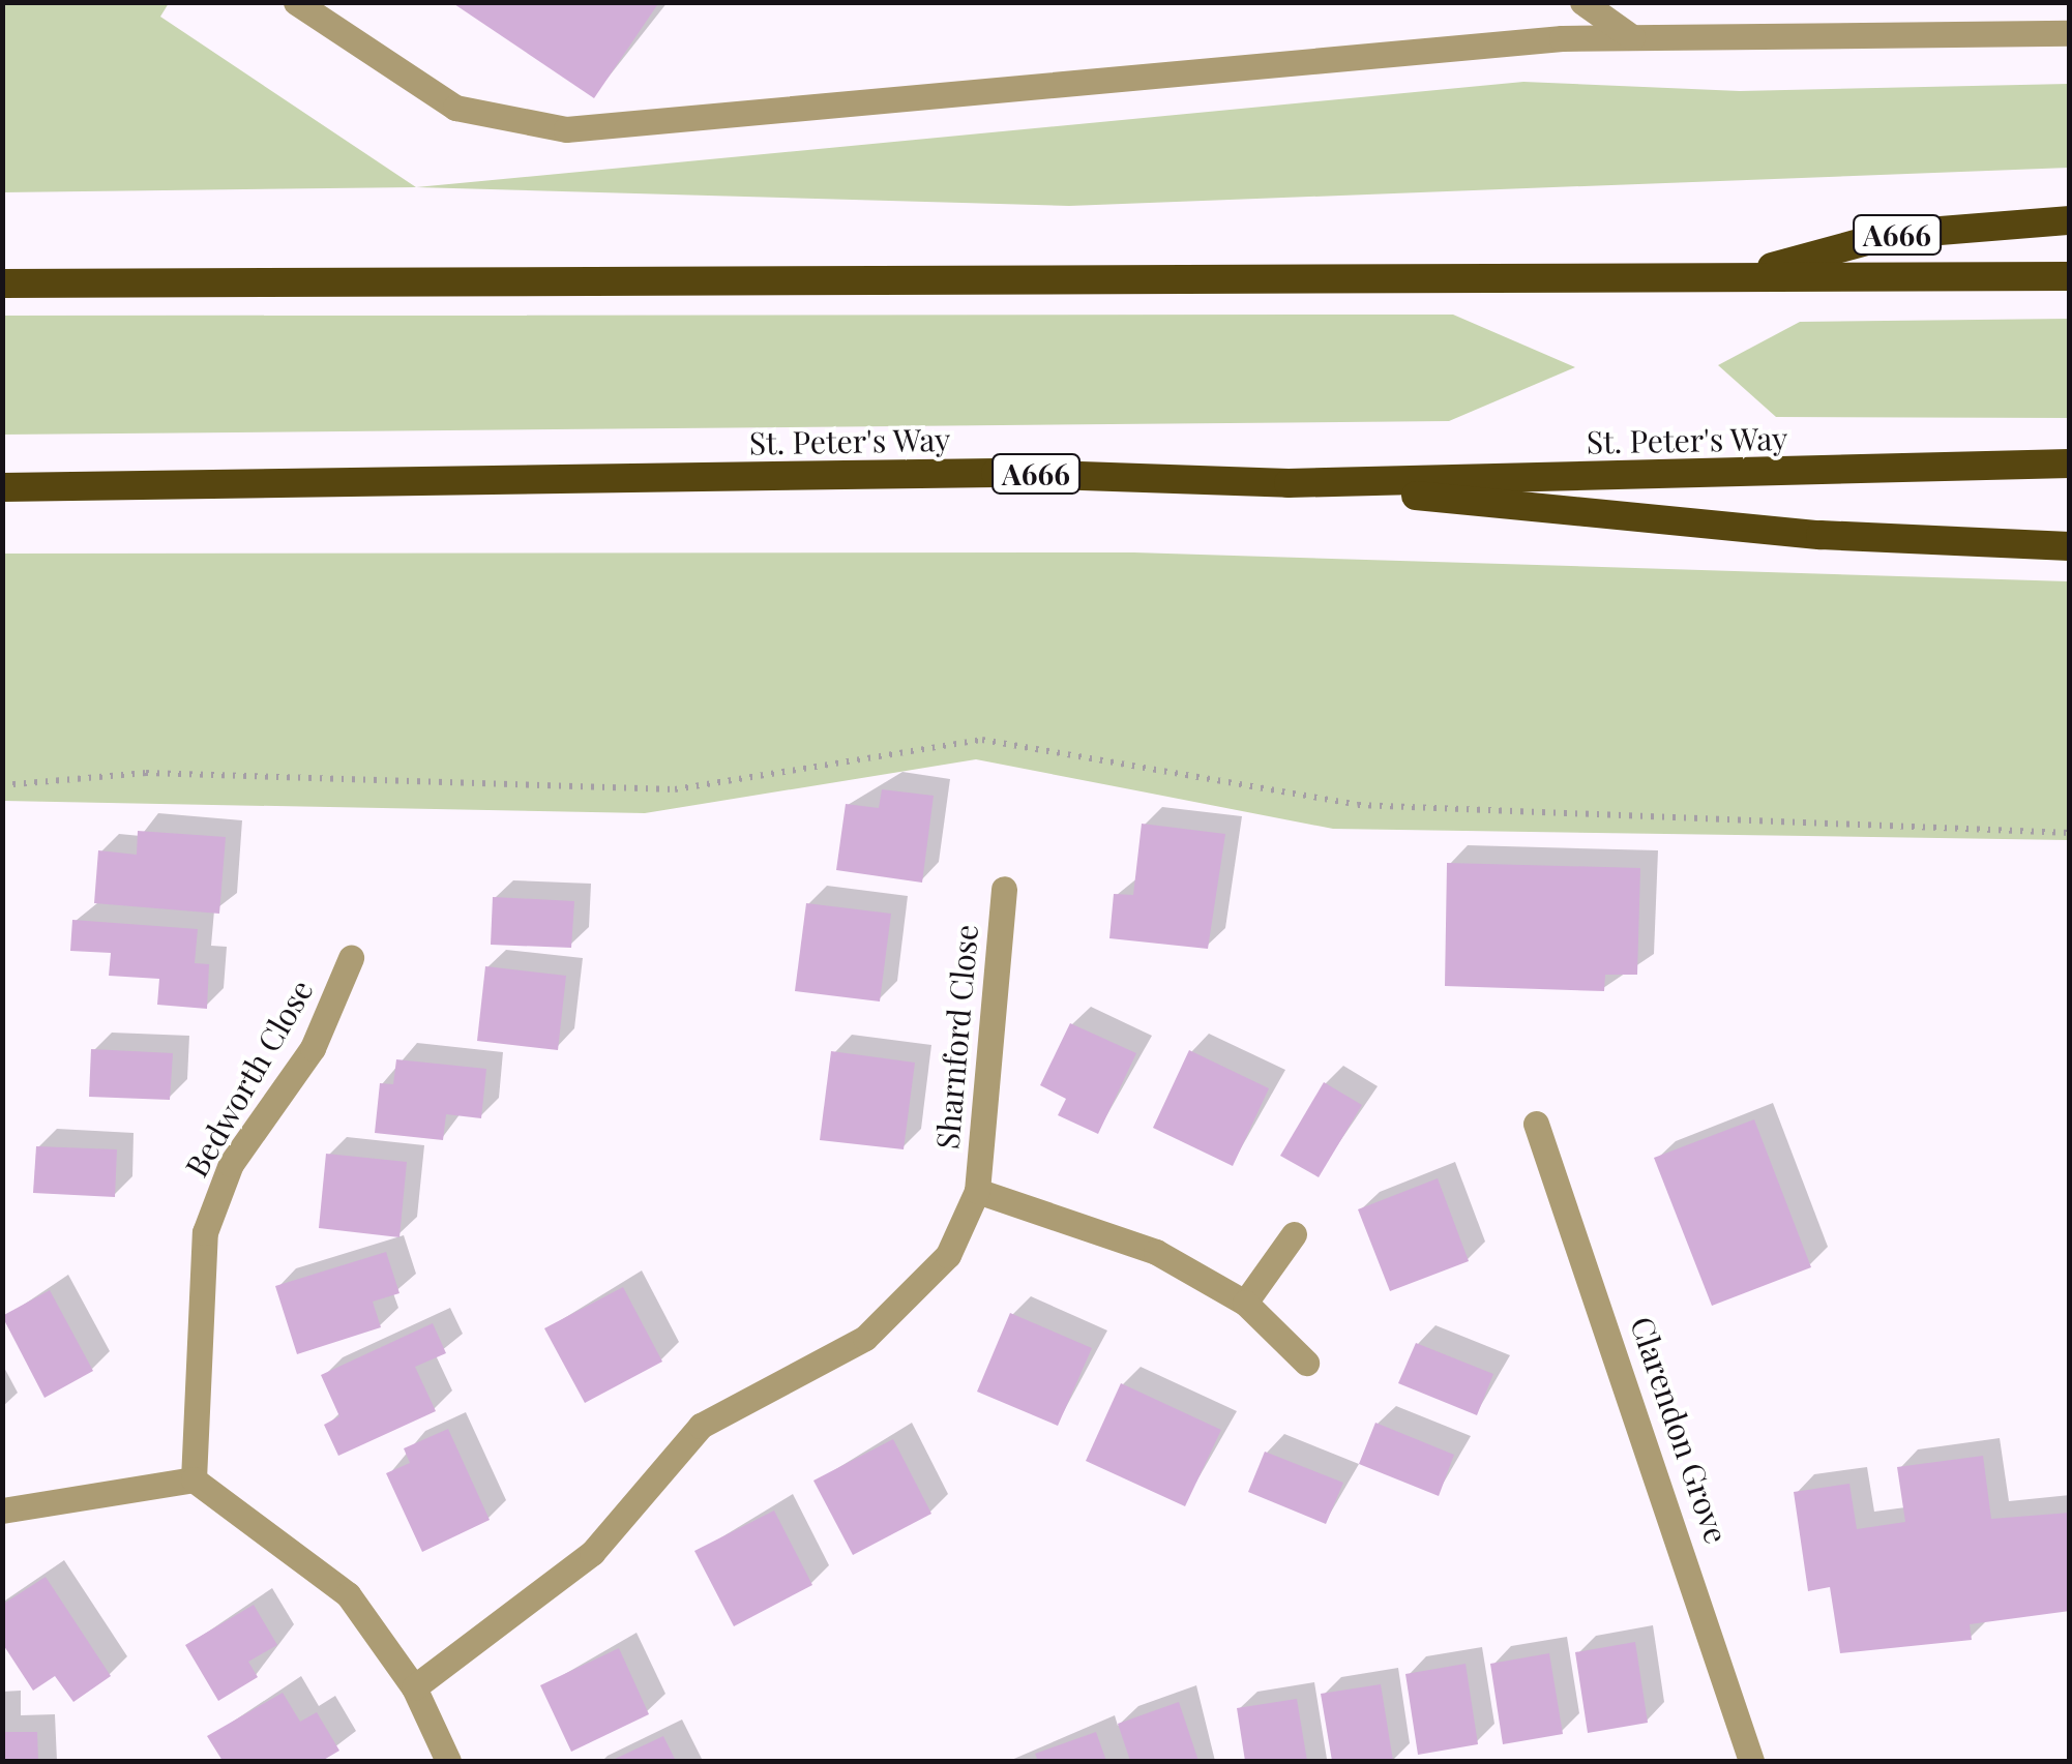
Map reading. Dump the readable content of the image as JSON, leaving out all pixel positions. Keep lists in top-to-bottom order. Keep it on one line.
{"streets":{"highway":["A666","St. Peter's Way"],"street":["Sharnford Close","Bedworth Close","Clarendon Grove"]},"crossings":[["A666","St. Peter's Way"]]}
